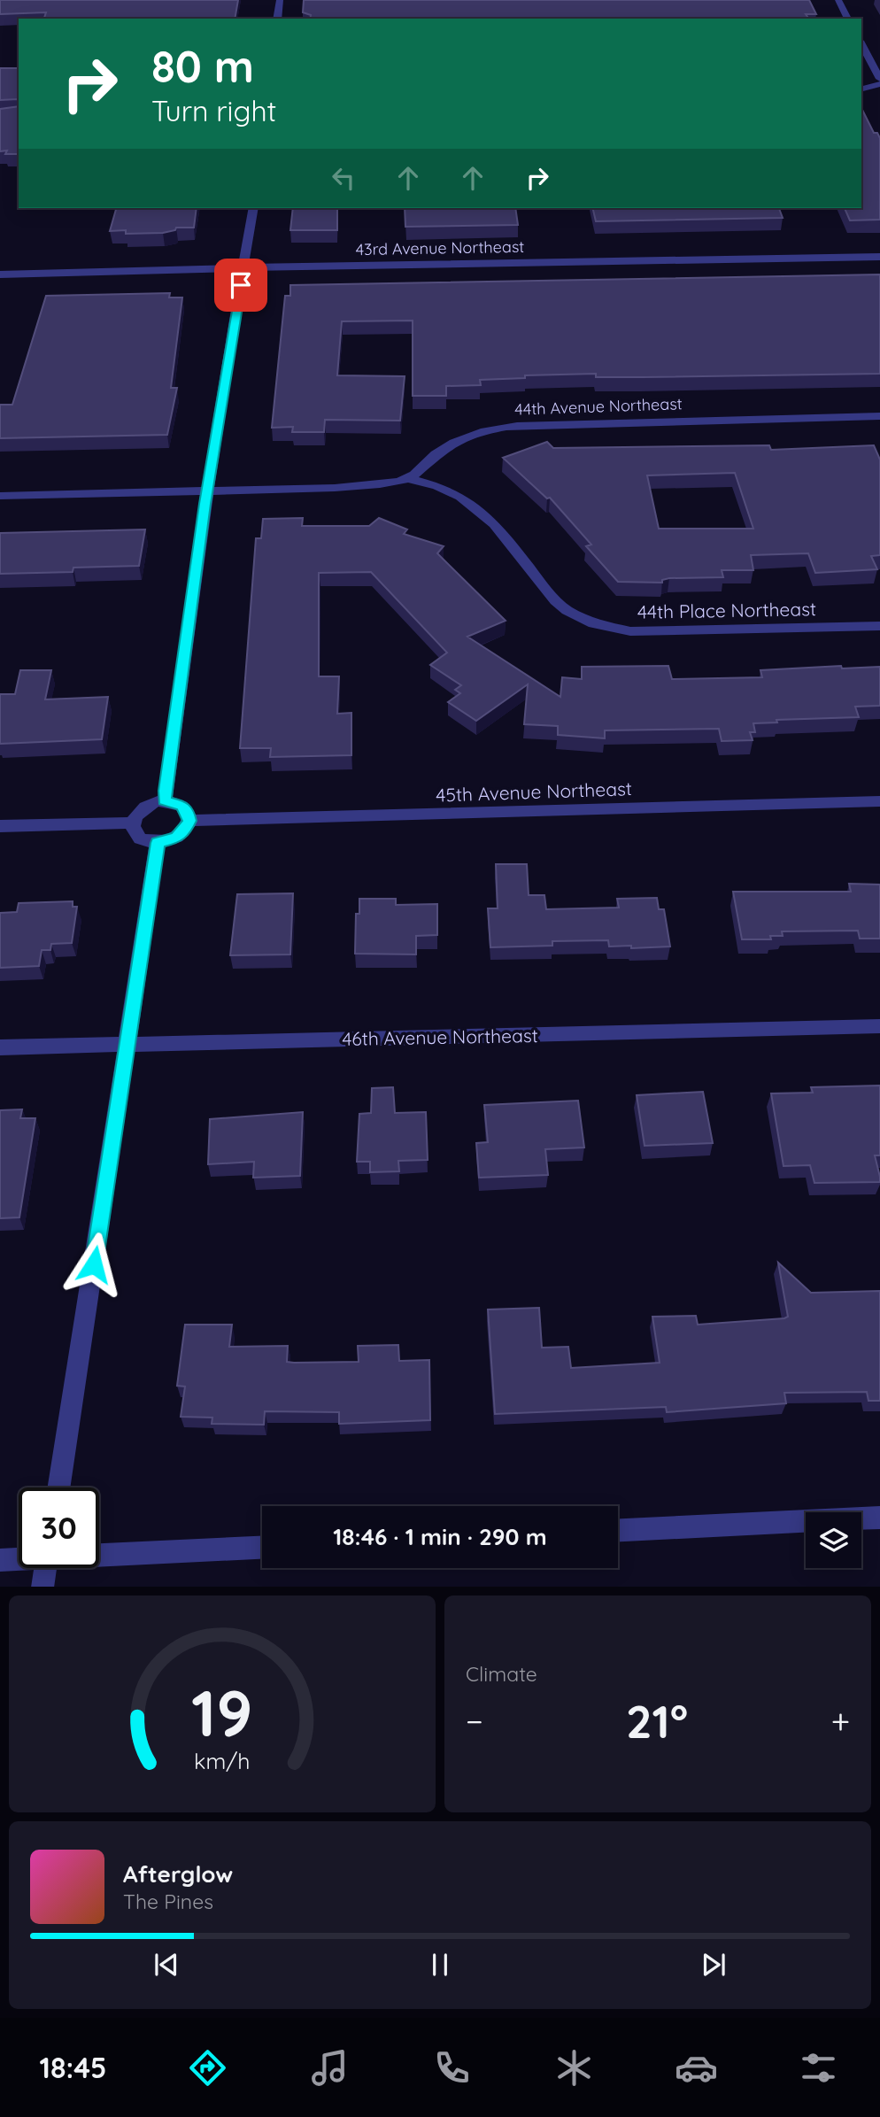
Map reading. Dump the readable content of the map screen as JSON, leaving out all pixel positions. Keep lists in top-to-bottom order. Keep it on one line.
{"streets":{"street":["43rd Avenue Northeast","44th Avenue Northeast","44th Place Northeast","45th Avenue Northeast","46th Avenue Northeast"]},"crossings":[["44th Avenue Northeast","44th Place Northeast"]],"page":{"turn":["80 m","Turn right"],"limit":"30","trip":"18:46 · 1 min · 290 m","tile":"Climate","heat":["−","21°","+"],"song":["Afterglow","The Pines"],"tabs":"18:45","gauge":["19","km/h"]}}
